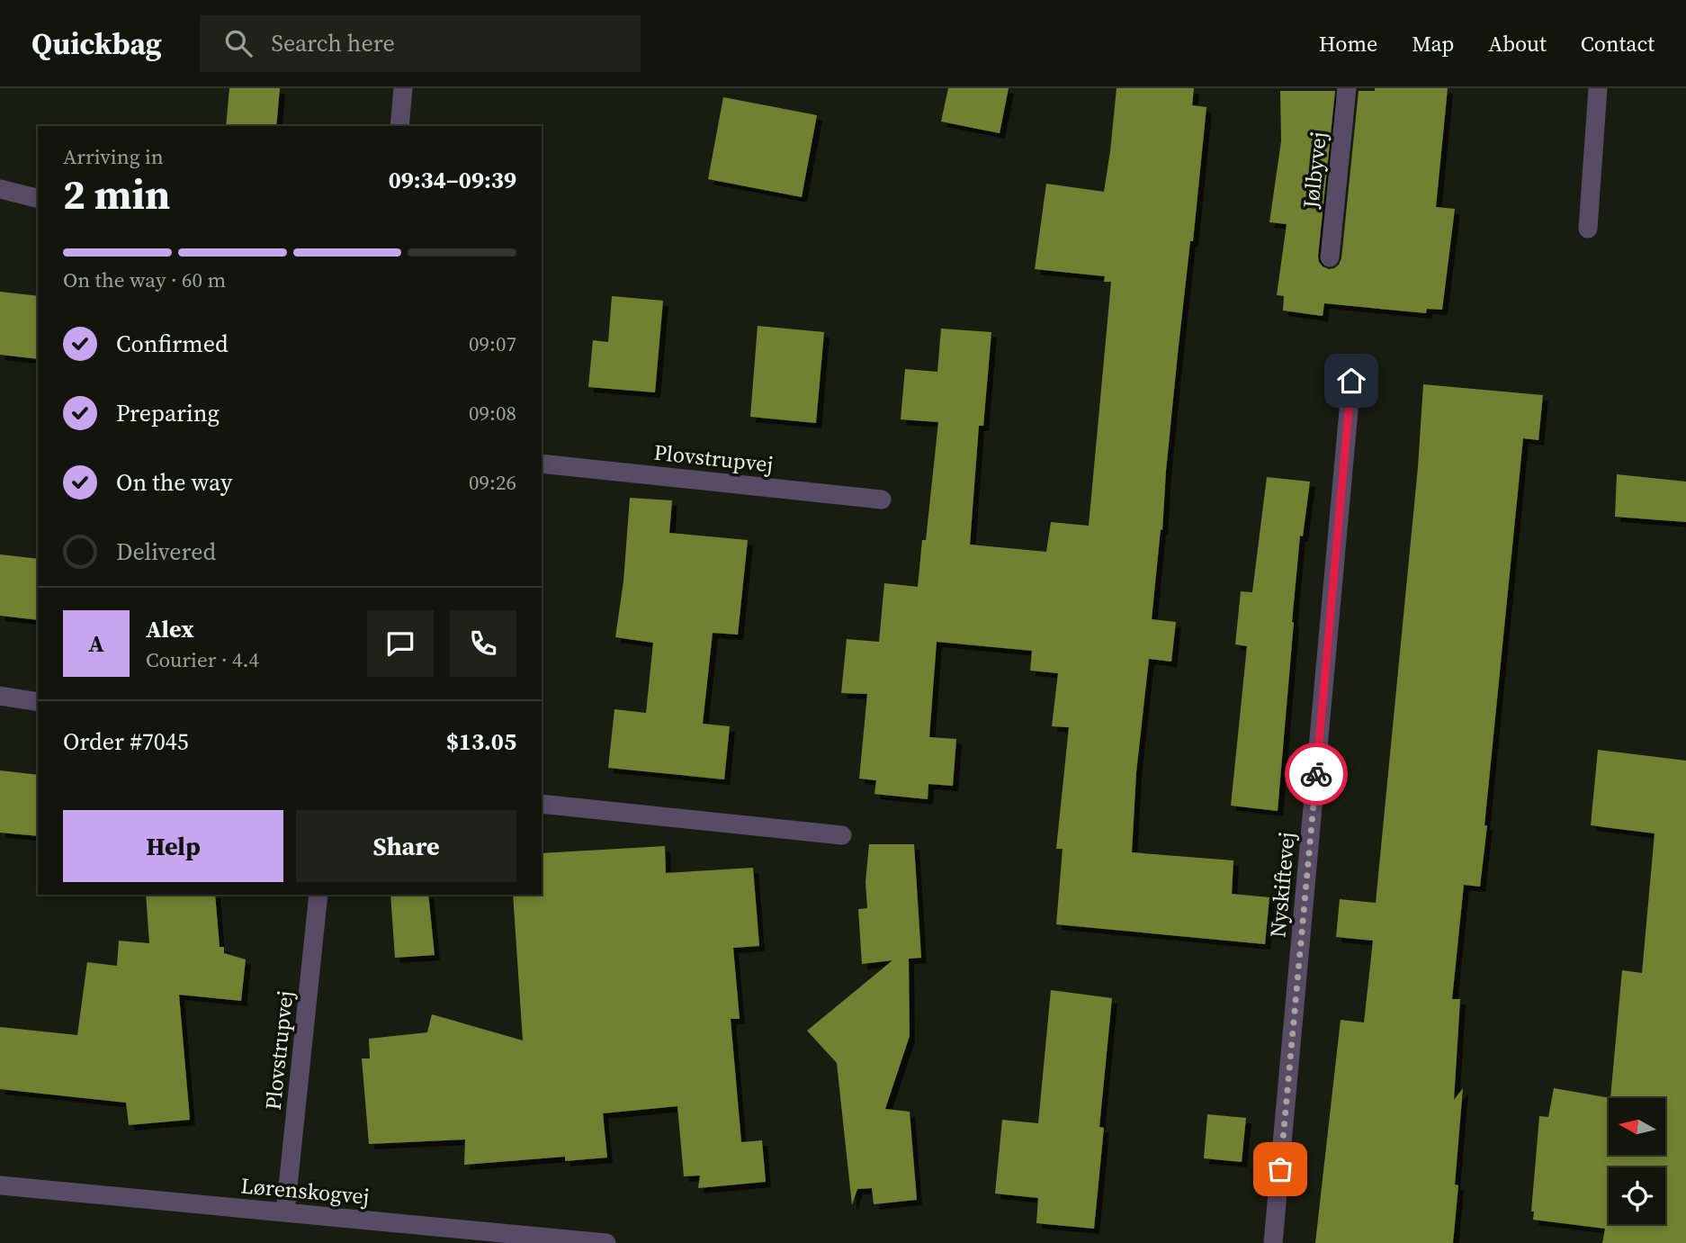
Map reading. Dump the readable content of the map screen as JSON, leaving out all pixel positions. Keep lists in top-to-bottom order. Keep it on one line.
{"streets":{"street":["Jølbyvej","Plovstrupvej","Nyskiftevej","Lørenskogvej"]},"crossings":[["Plovstrupvej","Lørenskogvej"]],"north":"left","page":{"header":"Quickbag","search":"Search here","nav":["Home","Map","About","Contact"],"heading":["2 min","Arriving in","09:34–09:39"],"panel":["Alex","Courier · 4.4","Order #7045","$13.05"],"bar":"On the way · 60 m","list":[["Confirmed","09:07"],["Preparing","09:08"],["On the way","09:26"],"Delivered"],"round":"A","buttons":["Help","Share"]}}
